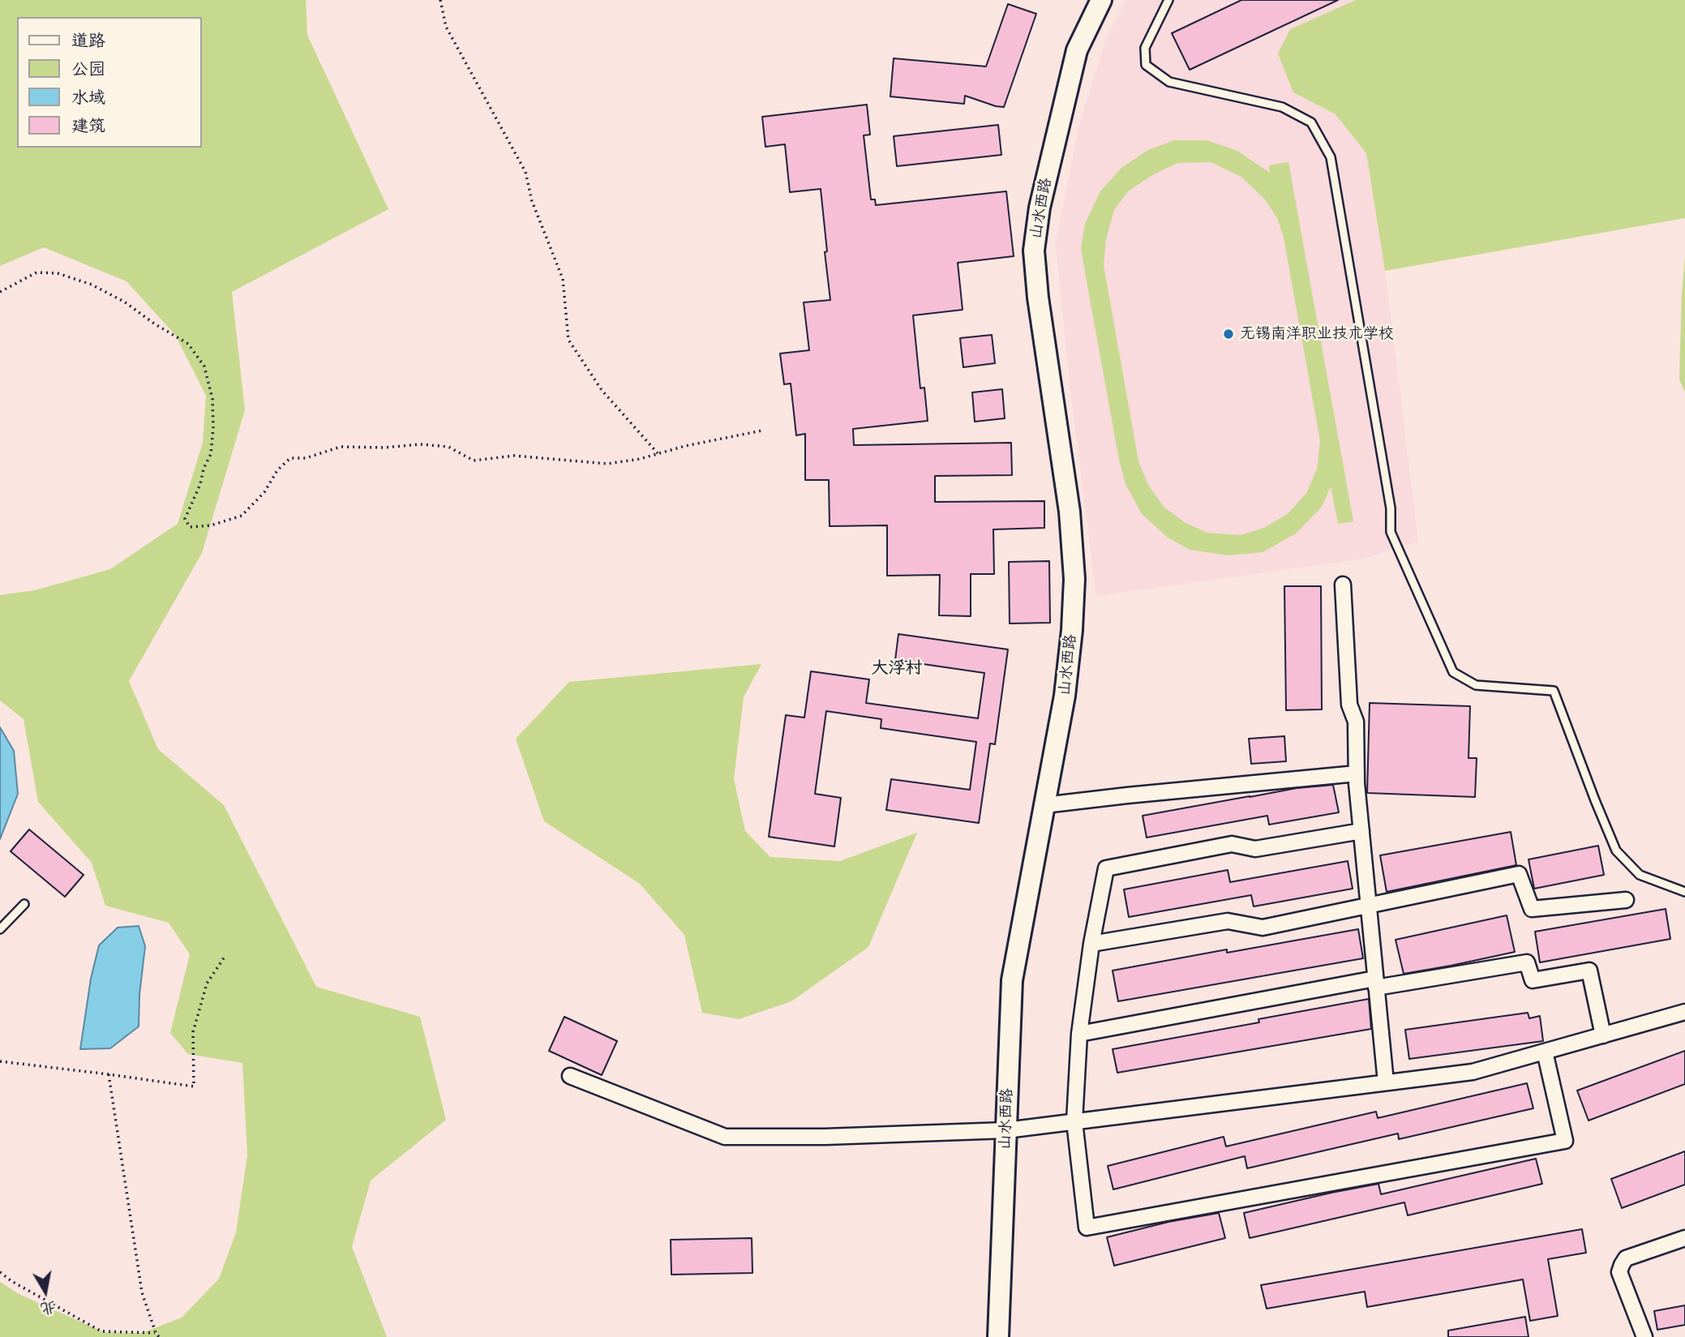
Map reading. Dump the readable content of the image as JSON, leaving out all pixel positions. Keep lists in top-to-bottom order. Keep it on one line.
{"streets":{"street":["山水西路"]},"districts":["大浮村"],"places":["无锡南洋职业技术学校"],"legend":["道路","公园","水域","建筑"],"north":"bottom"}
